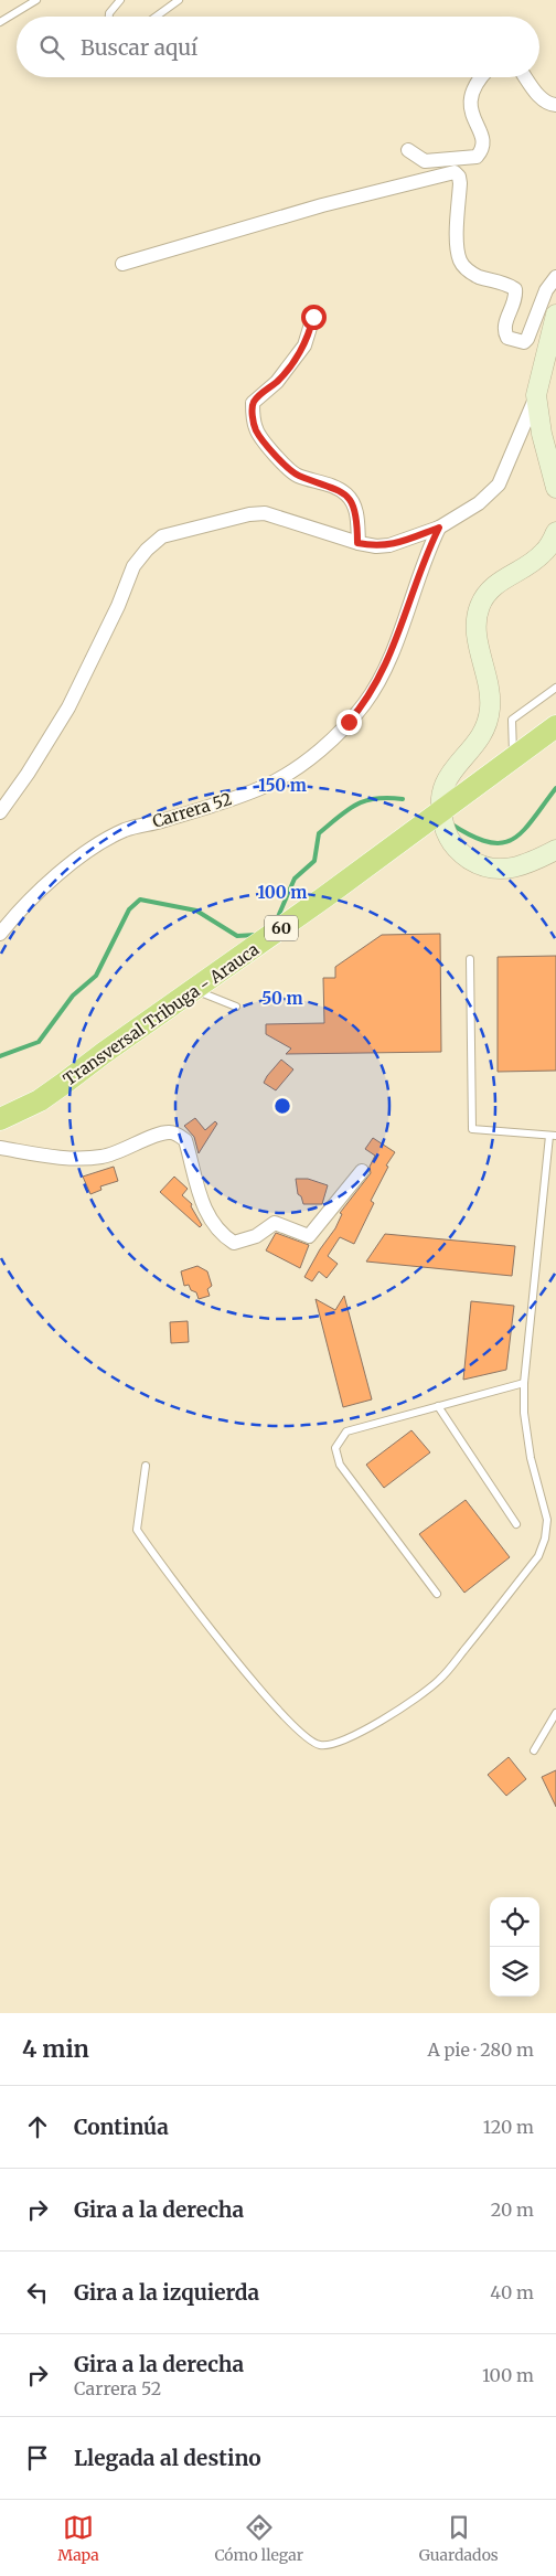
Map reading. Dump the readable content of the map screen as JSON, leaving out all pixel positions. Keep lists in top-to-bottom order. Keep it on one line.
{"streets":{"highway":["60","Transversal Tribuga - Arauca"],"street":["Carrera 52"]},"page":{"search":"Buscar aquí","heading":["4 min","A pie · 280 m"],"list":[["Continúa","120 m"],["Gira a la derecha","20 m"],["Gira a la izquierda","40 m"],["Gira a la derecha","Carrera 52","100 m"],"Llegada al destino"],"nav":["Mapa","Cómo llegar","Guardados"]},"rings":["150 m","100 m","50 m"]}
